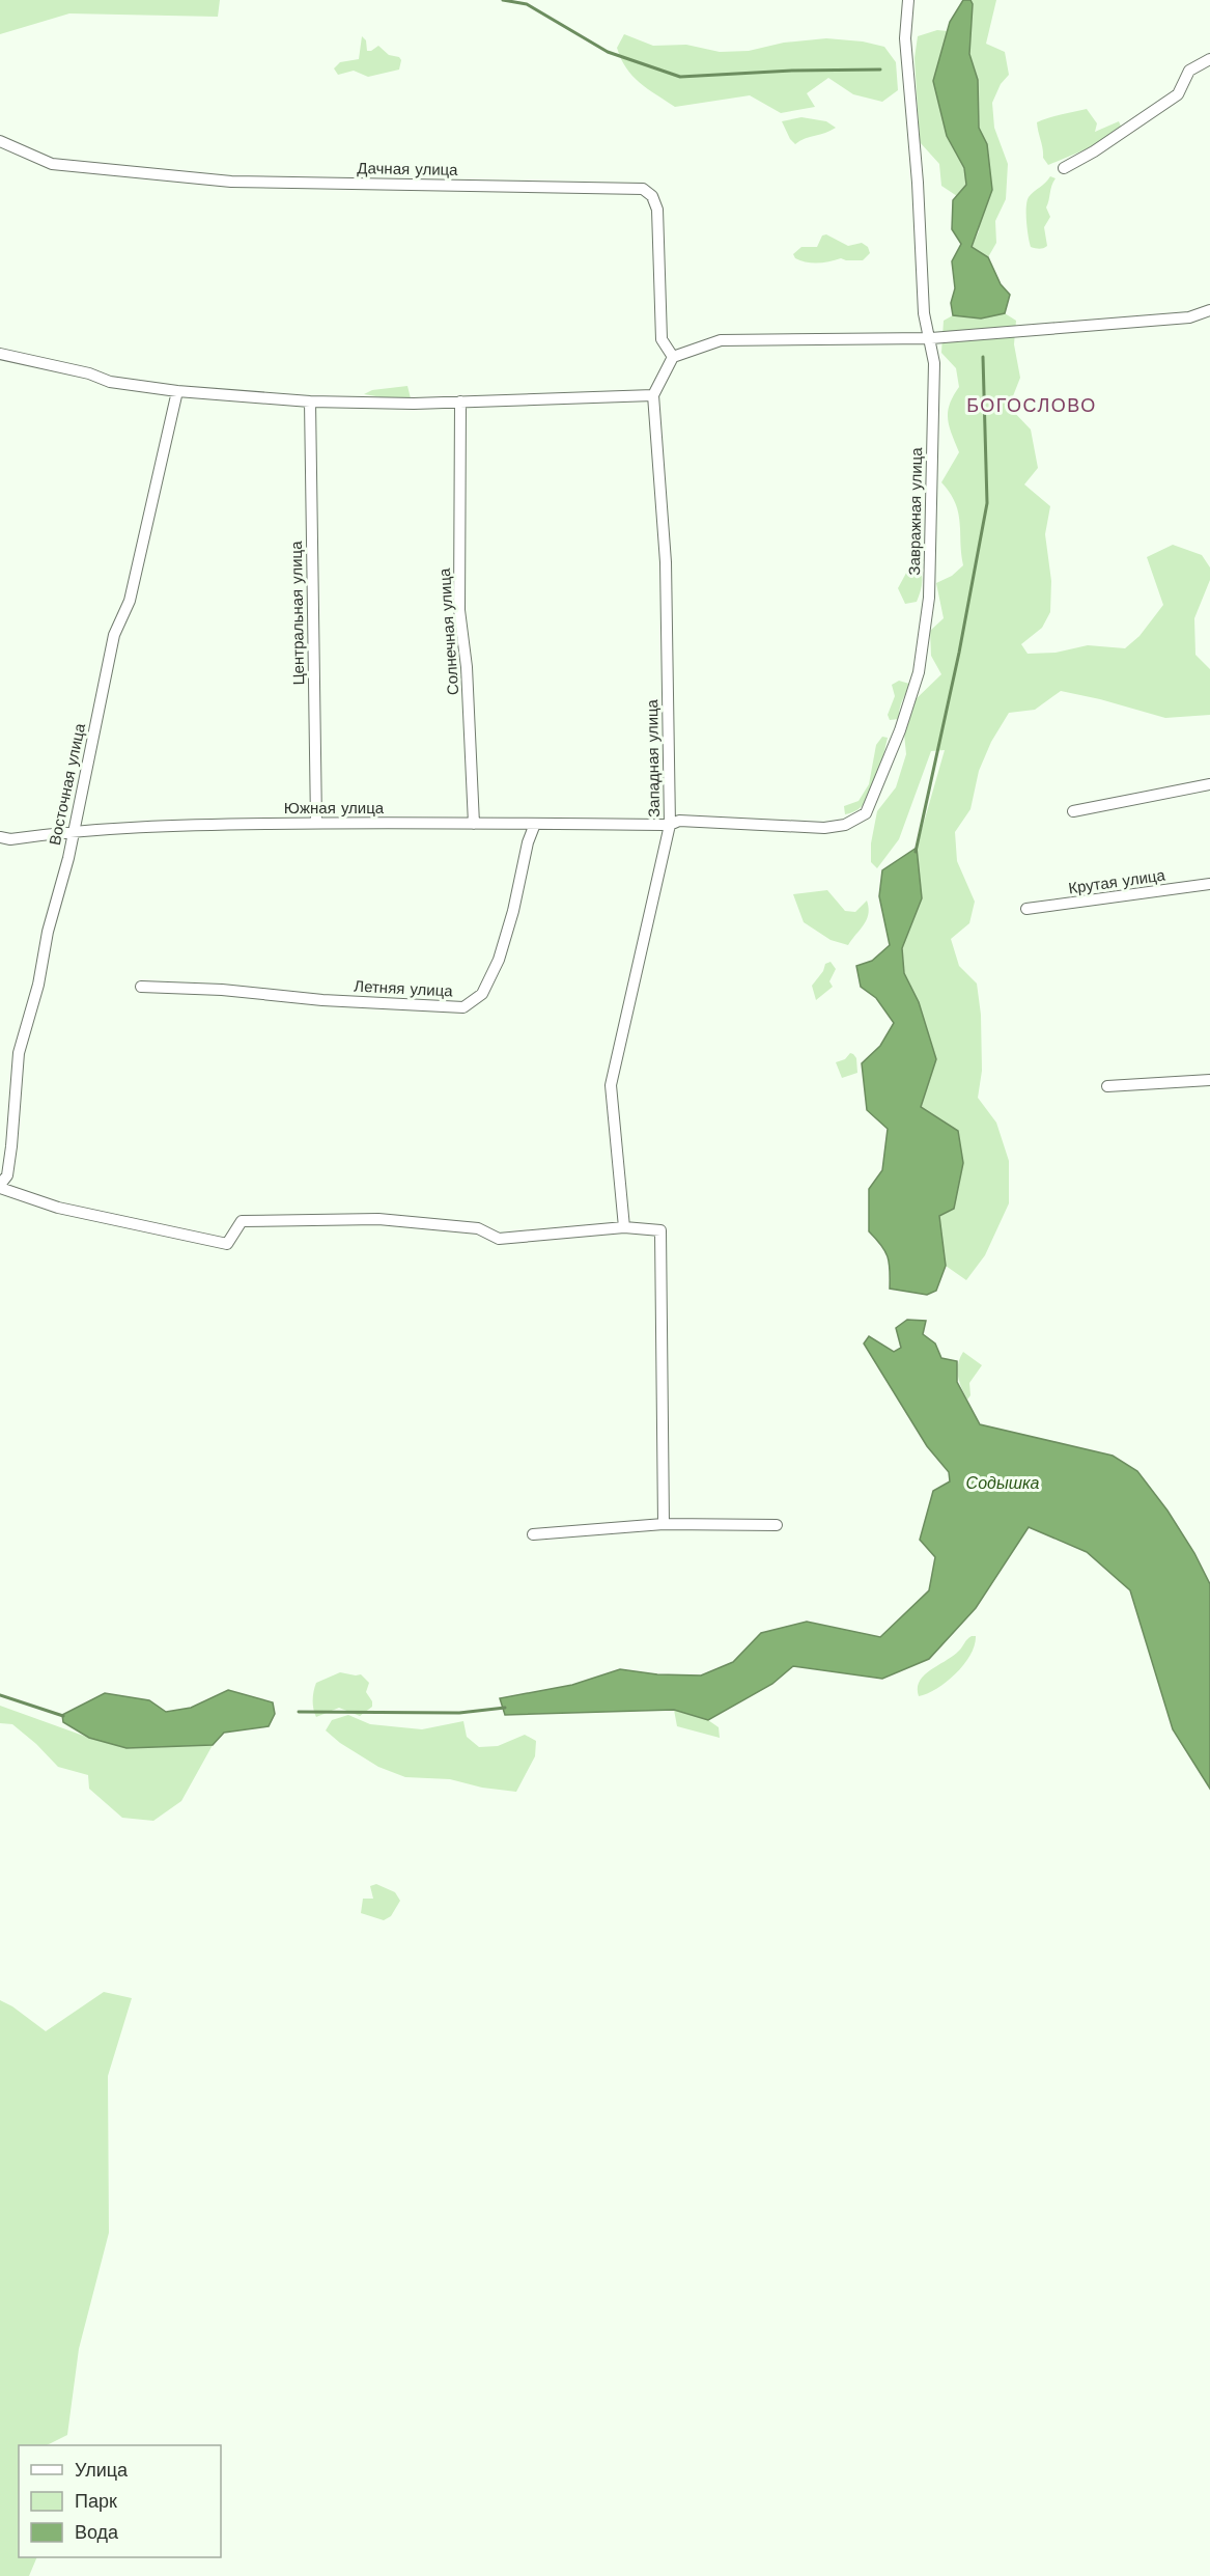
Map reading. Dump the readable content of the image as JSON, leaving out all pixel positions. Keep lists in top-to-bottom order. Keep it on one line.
{"streets":{"street":["Дачная улица","Завражная улица","Центральная улица","Солнечная улица","Западная улица","Восточная улица","Южная улица","Крутая улица","Летняя улица"]},"crossings":[["Завражная улица","Западная улица"],["Завражная улица","Южная улица"],["Центральная улица","Южная улица"],["Солнечная улица","Южная улица"],["Западная улица","Южная улица"],["Восточная улица","Южная улица"],["Южная улица","Летняя улица"]],"districts":["БОГОСЛОВО"],"water":["Содышка"],"legend":["Улица","Парк","Вода"]}
